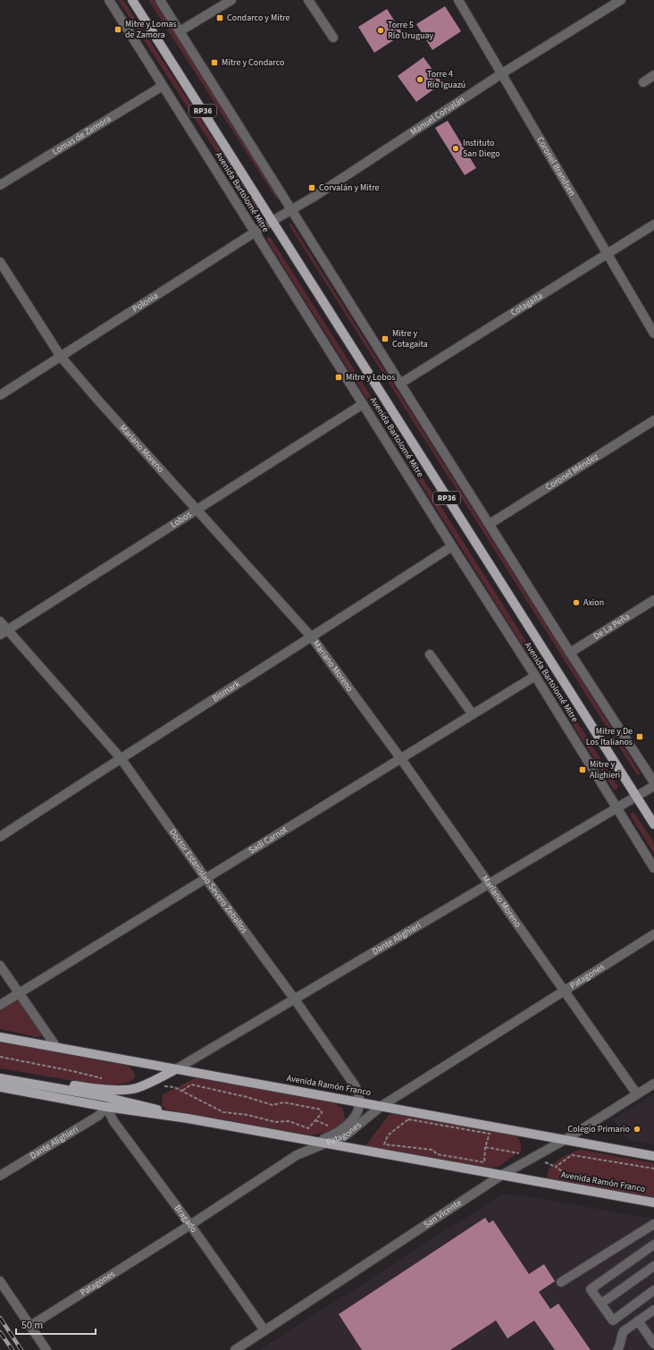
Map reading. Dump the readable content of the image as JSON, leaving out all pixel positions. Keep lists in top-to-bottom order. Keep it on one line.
{"streets":{"main road":["RP36","Avenida Bartolomé Mitre","Avenida Ramón Franco"],"street":["Manuel Corvalán","Lomas de Zamora","Coronel Brandsen","Polonia","Cotagaita","Mariano Moreno","Coronel Méndez","Lobos","De La Peña","Bismark","Sadi Carnot","Doctor Estanislao Severo Zeballos","Dante Alighieri","Patagones","San Vicente","Bragado"]},"crossings":[["Manuel Corvalán","Coronel Brandsen"],["Manuel Corvalán","Polonia"],["Lomas de Zamora","Avenida Bartolomé Mitre"],["Coronel Brandsen","Cotagaita"],["Avenida Bartolomé Mitre","Polonia"],["Avenida Bartolomé Mitre","Lobos"],["Avenida Bartolomé Mitre","Bismark"],["Avenida Bartolomé Mitre","Sadi Carnot"],["Avenida Bartolomé Mitre","Dante Alighieri"],["Polonia","Mariano Moreno"],["Mariano Moreno","Lobos"],["Mariano Moreno","Bismark"],["Mariano Moreno","Sadi Carnot"],["Mariano Moreno","Dante Alighieri"],["Mariano Moreno","Patagones"],["Mariano Moreno","San Vicente"],["Lobos","Doctor Estanislao Severo Zeballos"],["Bismark","Doctor Estanislao Severo Zeballos"],["Sadi Carnot","Doctor Estanislao Severo Zeballos"],["Doctor Estanislao Severo Zeballos","Dante Alighieri"],["Doctor Estanislao Severo Zeballos","Avenida Ramón Franco"],["Dante Alighieri","Avenida Ramón Franco"],["Dante Alighieri","Bragado"],["Patagones","Avenida Ramón Franco"],["Patagones","Bragado"],["Avenida Ramón Franco","San Vicente"],["Avenida Ramón Franco","Bragado"],["San Vicente","Bragado"]],"places":{"transit":["Condarco y Mitre","Mitre y Lomas de Zamora","Mitre y Condarco","Corvalán y Mitre","Mitre y Cotagaita","Mitre y Lobos","Mitre y De Los Italianos","Mitre y Alighieri"],"other":["Torre 5 Río Uruguay","Torre 4 Río Iguazú","Instituto San Diego","Axion","Colegio Primario"]},"scale_bar":"50 m"}
